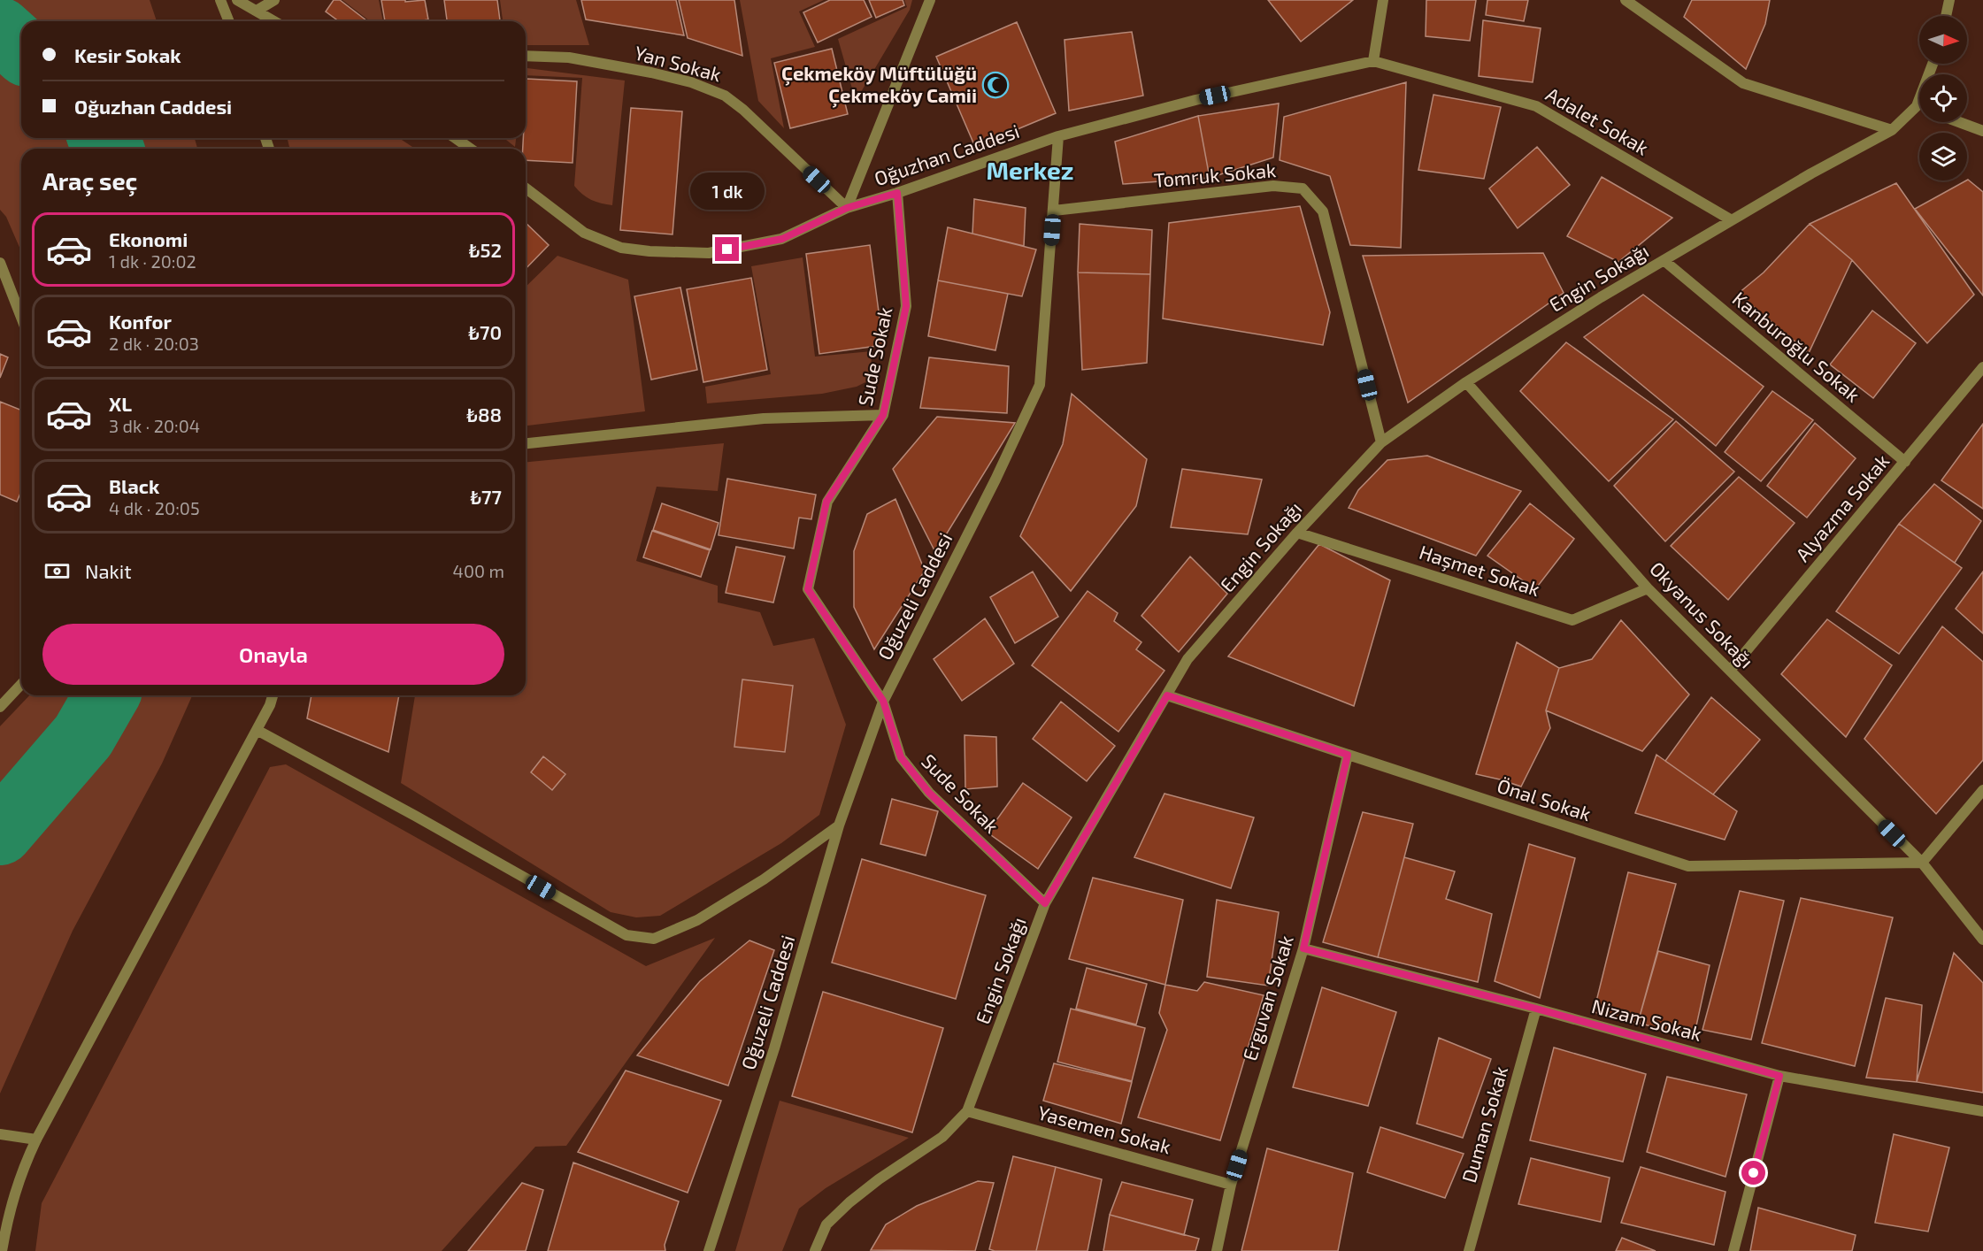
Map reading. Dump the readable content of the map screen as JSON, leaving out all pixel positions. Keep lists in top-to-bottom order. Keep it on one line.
{"streets":{"street":["Yan Sokak","Adalet Sokak","Oğuzhan Caddesi","Tomruk Sokak","Engin Sokağı","Kanburoğlu Sokak","Sude Sokak","Alyazma Sokak","Haşmet Sokak","Oğuzeli Caddesi","Okyanus Sokağı","Önal Sokak","Erguvan Sokak","Nizam Sokak","Duman Sokak","Yasemen Sokak"]},"crossings":[["Yan Sokak","Oğuzhan Caddesi"],["Adalet Sokak","Oğuzhan Caddesi"],["Adalet Sokak","Engin Sokağı"],["Oğuzhan Caddesi","Sude Sokak"],["Oğuzhan Caddesi","Oğuzeli Caddesi"],["Tomruk Sokak","Engin Sokağı"],["Tomruk Sokak","Oğuzeli Caddesi"],["Engin Sokağı","Kanburoğlu Sokak"],["Engin Sokağı","Sude Sokak"],["Engin Sokağı","Haşmet Sokak"],["Engin Sokağı","Okyanus Sokağı"],["Engin Sokağı","Önal Sokak"],["Engin Sokağı","Yasemen Sokak"],["Kanburoğlu Sokak","Alyazma Sokak"],["Sude Sokak","Oğuzeli Caddesi"],["Alyazma Sokak","Okyanus Sokağı"],["Haşmet Sokak","Okyanus Sokağı"],["Okyanus Sokağı","Önal Sokak"],["Önal Sokak","Erguvan Sokak"],["Erguvan Sokak","Nizam Sokak"],["Erguvan Sokak","Yasemen Sokak"],["Nizam Sokak","Duman Sokak"]],"districts":["Merkez"],"places":{"mosque":["Çekmeköy Müftülüğü Çekmeköy Camii"]},"north":"right","page":{"banner":["Kesir Sokak","Oğuzhan Caddesi"],"heading":"Araç seç","bubble":"1 dk","list":[{"name":"Ekonomi","note":"1 dk · 20:02","value":"₺52"},{"name":"Konfor","note":"2 dk · 20:03","value":"₺70"},{"name":"XL","note":"3 dk · 20:04","value":"₺88"},{"name":"Black","note":"4 dk · 20:05","value":"₺77"}],"pay":["Nakit","400 m"],"buttons":"Onayla"}}
